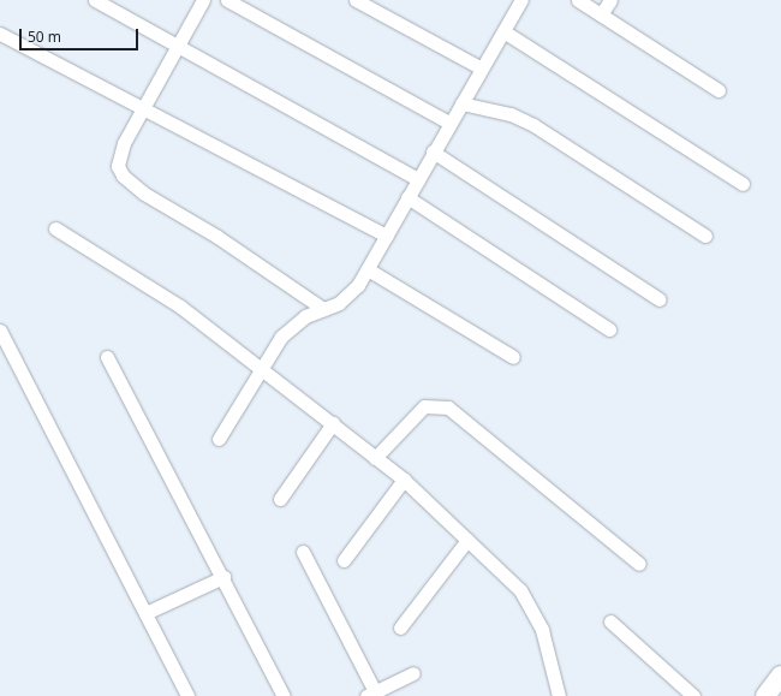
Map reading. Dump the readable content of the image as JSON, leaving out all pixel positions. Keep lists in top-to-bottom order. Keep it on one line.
{"scale_bar":"50 m"}
